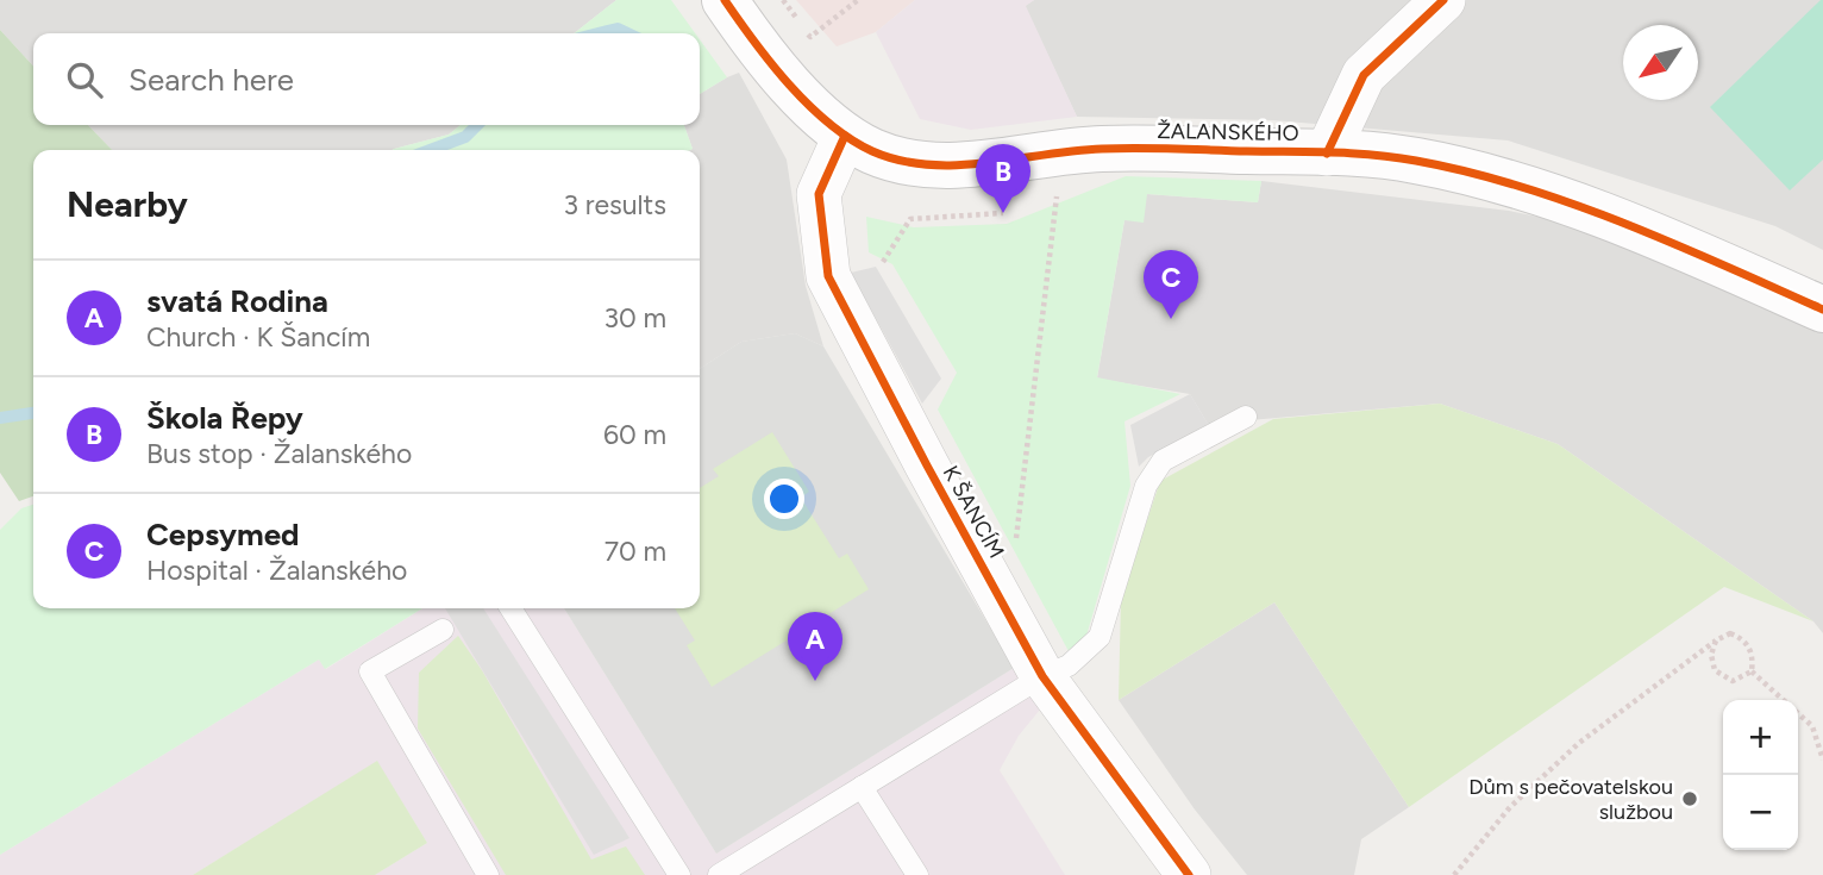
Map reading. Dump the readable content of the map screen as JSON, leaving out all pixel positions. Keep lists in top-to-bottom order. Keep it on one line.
{"streets":{"street":["ŽALANSKÉHO","K ŠANCÍM"]},"crossings":[["ŽALANSKÉHO","K ŠANCÍM"]],"places":["Dům s pečovatelskou službou"],"north":"bottom left","page":{"search":"Search here","pins":["B","C","A"],"heading":["Nearby","3 results"],"list":[{"mark":"A","name":"svatá Rodina","note":"Church · K Šancím","value":"30 m"},{"mark":"B","name":"Škola Řepy","note":"Bus stop · Žalanského","value":"60 m"},{"mark":"C","name":"Cepsymed","note":"Hospital · Žalanského","value":"70 m"}],"map_buttons":["+","−"]}}
